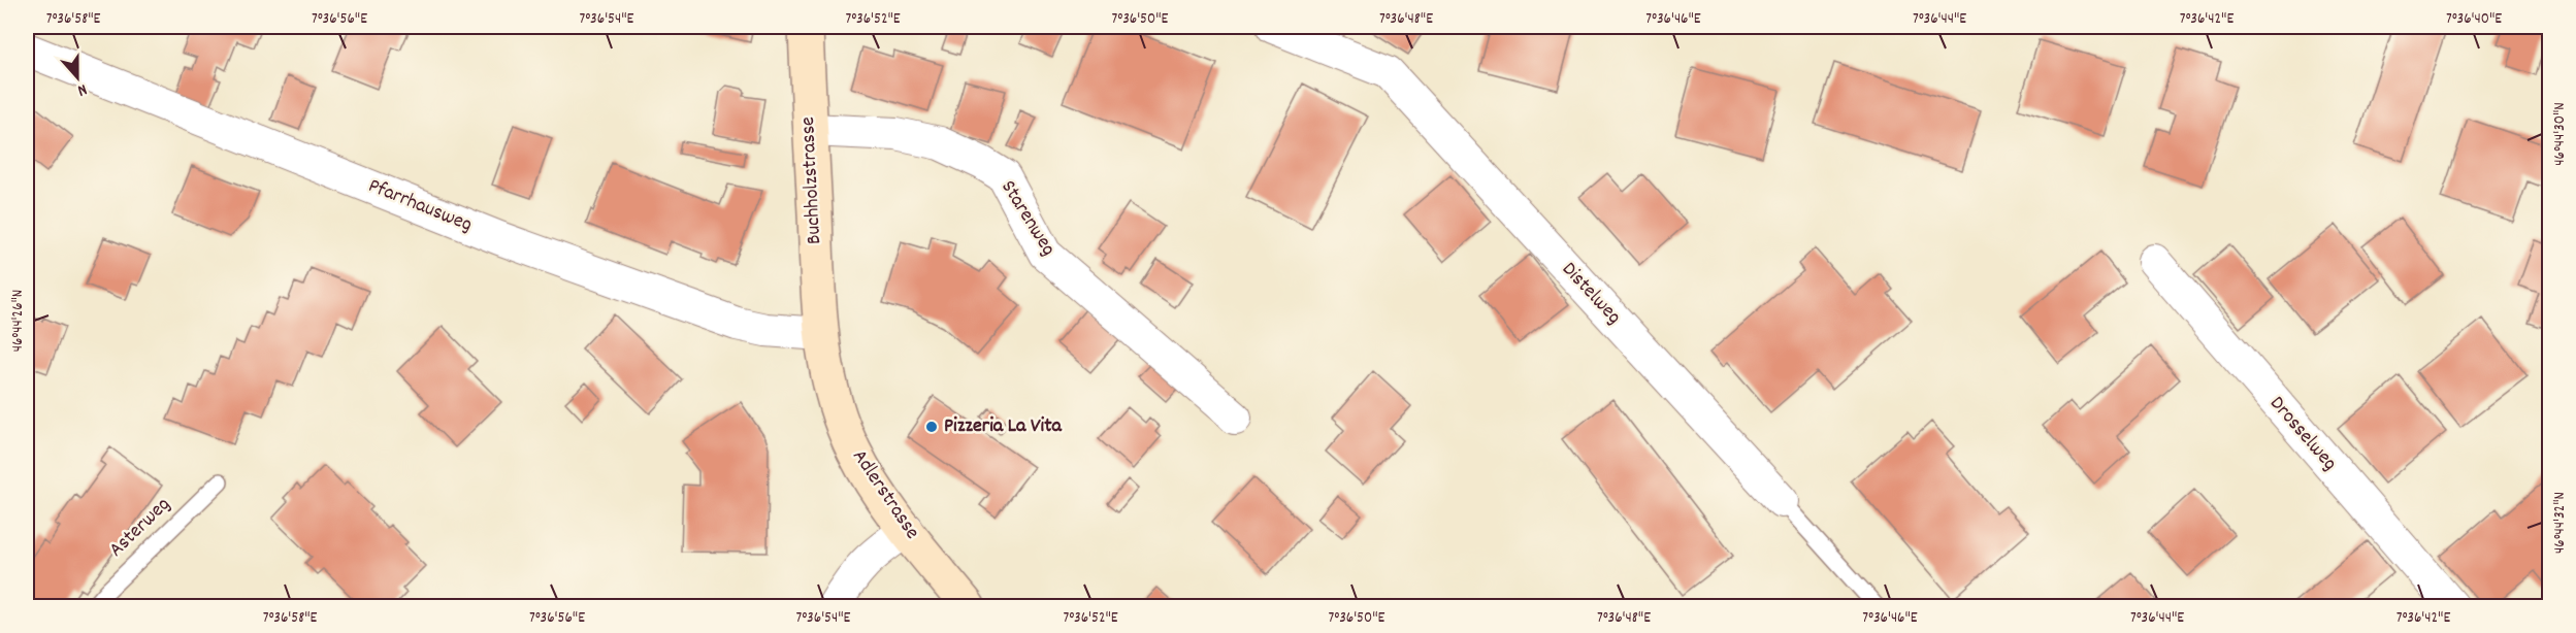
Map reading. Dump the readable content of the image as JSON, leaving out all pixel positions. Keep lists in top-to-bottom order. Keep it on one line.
{"streets":{"street":["Buchholzstrasse","Pfarrhausweg","Starenweg","Distelweg","Drosselweg","Adlerstrasse"],"lane":["Asterweg"]},"crossings":[["Buchholzstrasse","Pfarrhausweg"],["Buchholzstrasse","Starenweg"],["Buchholzstrasse","Adlerstrasse"],["Pfarrhausweg","Adlerstrasse"]],"places":["Pizzeria La Vita"],"north":"bottom","coordinates":["7°36'58\"E","7°36'56\"E","7°36'54\"E","7°36'52\"E","7°36'50\"E","7°36'48\"E","7°36'46\"E","7°36'44\"E","7°36'42\"E","7°36'40\"E","46°44'30\"N","46°44'26\"N","46°44'32\"N"]}
